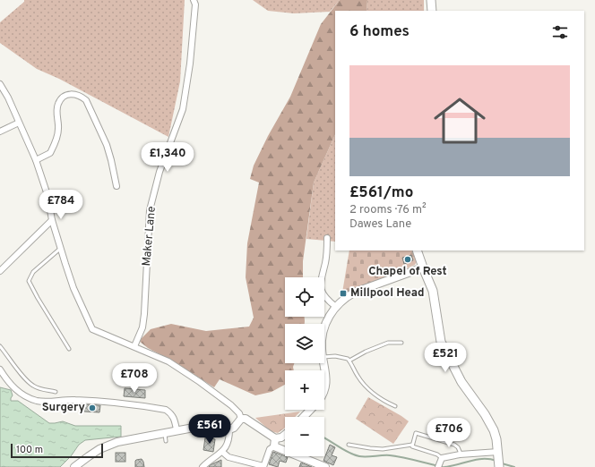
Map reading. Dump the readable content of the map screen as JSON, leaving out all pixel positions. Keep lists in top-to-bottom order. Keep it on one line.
{"streets":{"street":["Maker Lane"]},"places":{"other":["Chapel of Rest","Surgery"],"transit":["Millpool Head"]},"scale_bar":"100 m","page":{"heading":"6 homes","list":[{"name":"£561/mo","note":"2 rooms · 76 m² · Dawes Lane"}],"price":["£1,340","£784","£521","£708","£561","£706"],"map_buttons":["+","−"],"scale":"100 m"}}
